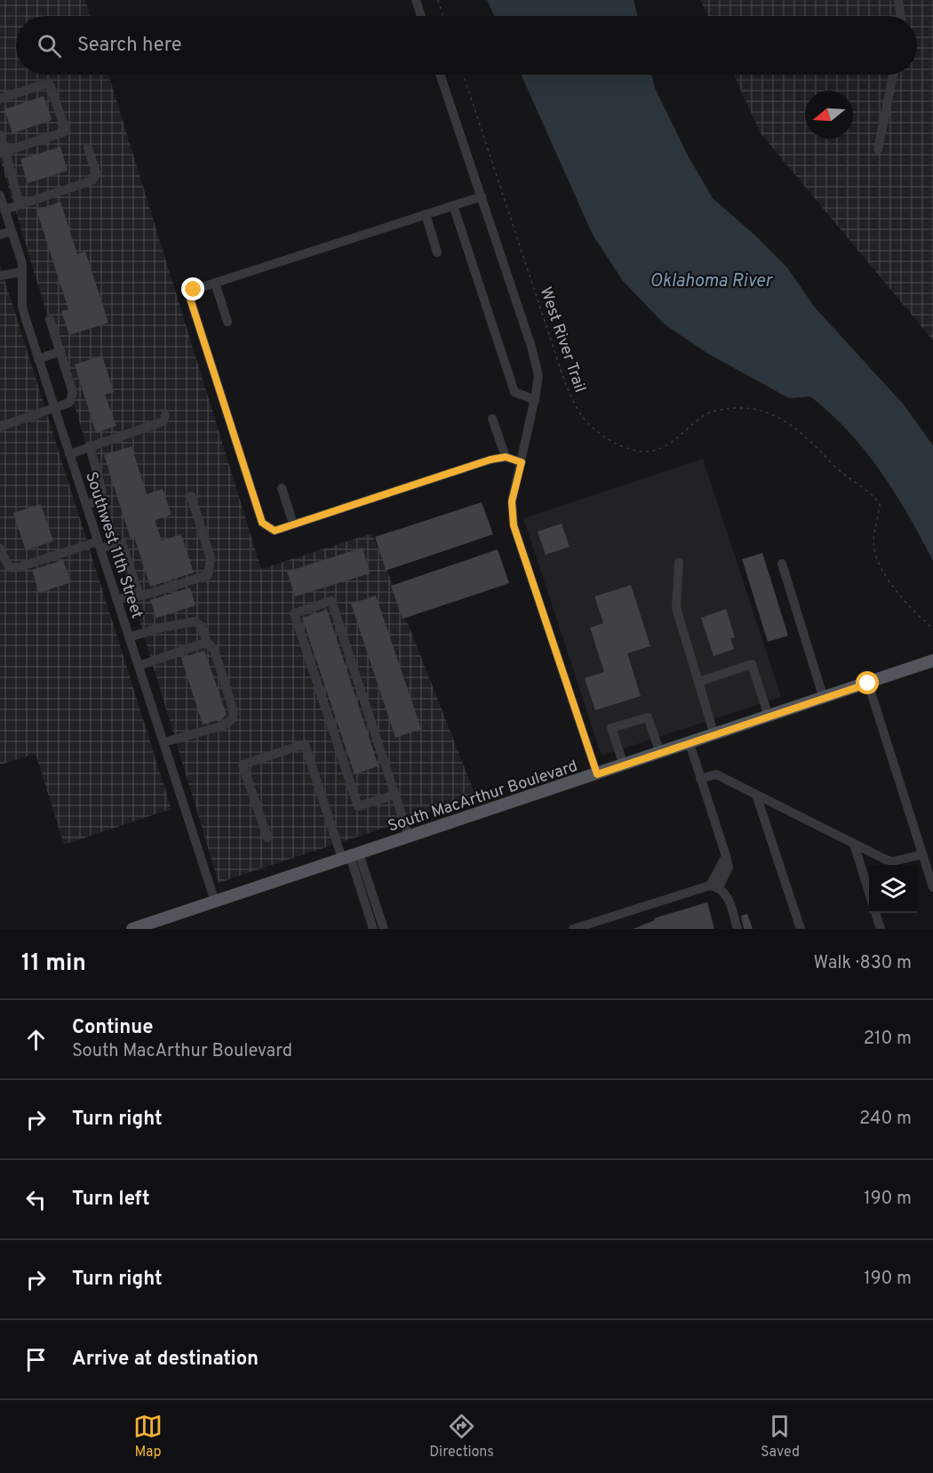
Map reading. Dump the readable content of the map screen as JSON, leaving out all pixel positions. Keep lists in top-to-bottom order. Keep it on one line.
{"streets":{"main road":["South MacArthur Boulevard"],"street":["Southwest 11th Street"],"path":["West River Trail"]},"crossings":[["Southwest 11th Street","South MacArthur Boulevard"]],"water":["Oklahoma River"],"north":"left","page":{"search":"Search here","heading":["11 min","Walk · 830 m"],"list":[["Continue","South MacArthur Boulevard","210 m"],["Turn right","240 m"],["Turn left","190 m"],["Turn right","190 m"],"Arrive at destination"],"nav":["Map","Directions","Saved"]}}
